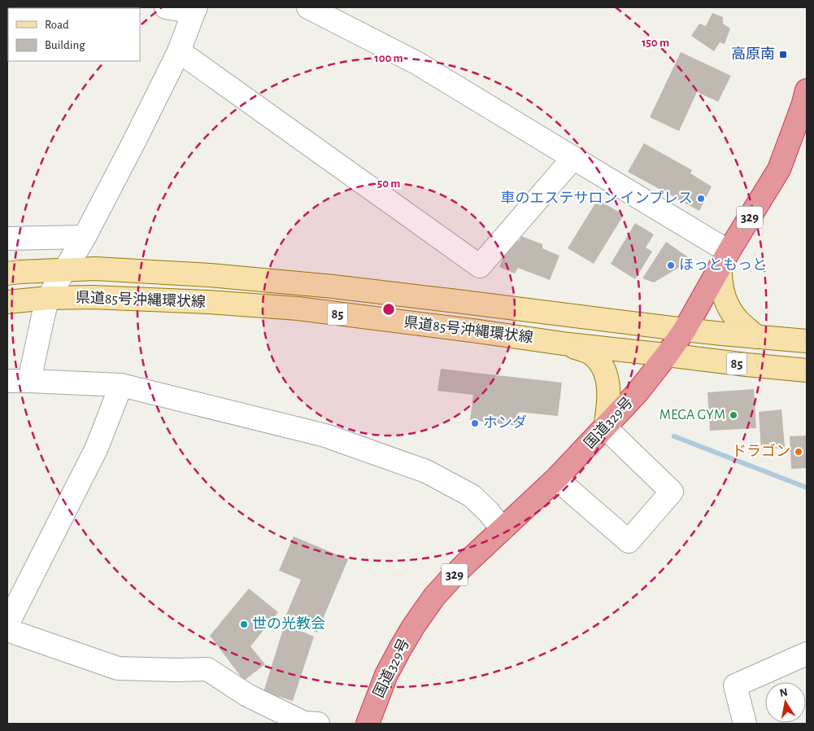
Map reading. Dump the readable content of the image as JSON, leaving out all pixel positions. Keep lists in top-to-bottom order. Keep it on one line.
{"streets":{"highway":["329","国道329号"],"main road":["県道85号沖縄環状線","85"]},"crossings":[["県道85号沖縄環状線","国道329号"]],"places":{"transit":["高原南"],"other":["車のエステサロン インプレス","ほっともっと","MEGA GYM","ホンダ","ドラゴン","世の光教会"]},"legend":["Road","Building"],"north":"top","rings":["150 m","100 m","50 m"]}
